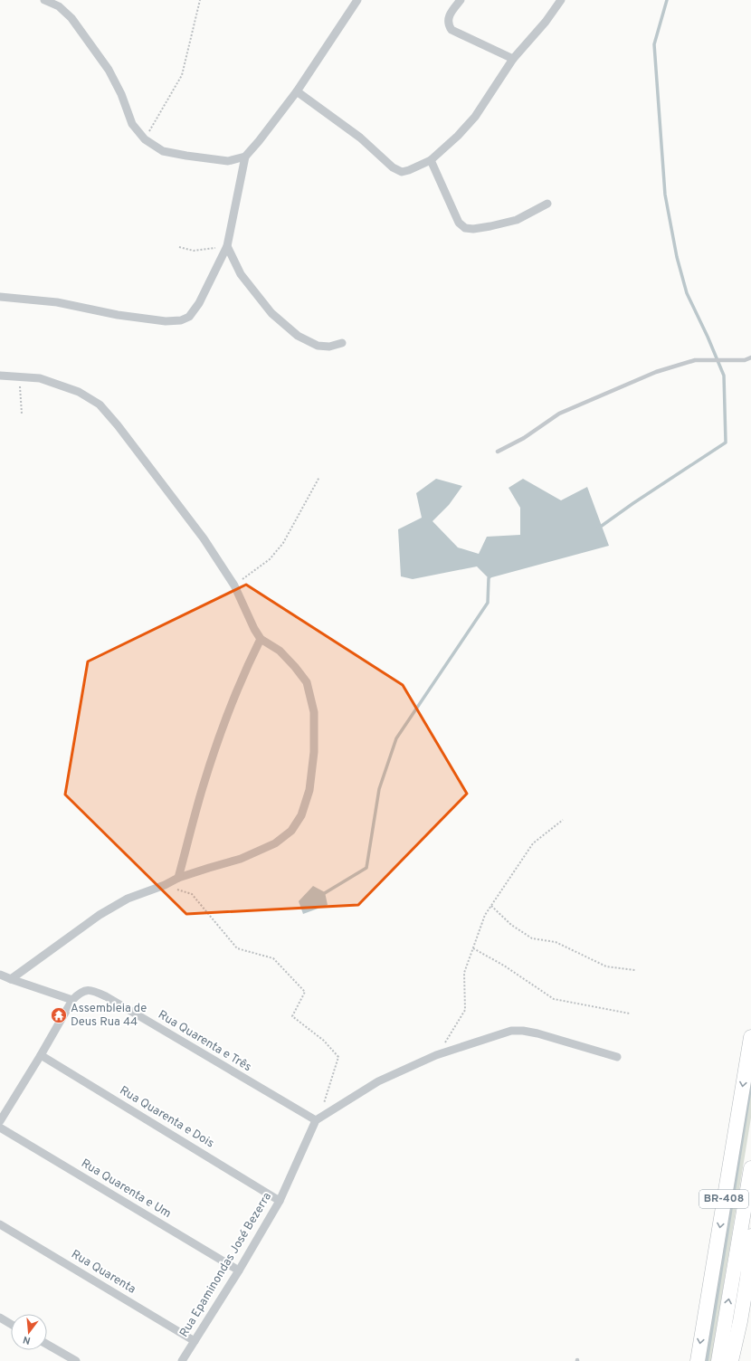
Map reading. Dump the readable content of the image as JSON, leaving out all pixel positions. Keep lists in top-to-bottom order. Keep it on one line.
{"streets":{"highway":["BR-408"],"street":["Rua Quarenta e Três","Rua Quarenta e Dois","Rua Quarenta e Um","Rua Epaminondas José Bezerra","Rua Quarenta"]},"crossings":[["Rua Quarenta e Três","Rua Epaminondas José Bezerra"],["Rua Quarenta e Dois","Rua Epaminondas José Bezerra"],["Rua Quarenta e Um","Rua Epaminondas José Bezerra"],["Rua Epaminondas José Bezerra","Rua Quarenta"]],"places":{"temple":["Assembleia de Deus Rua 44"]},"north":"bottom"}
